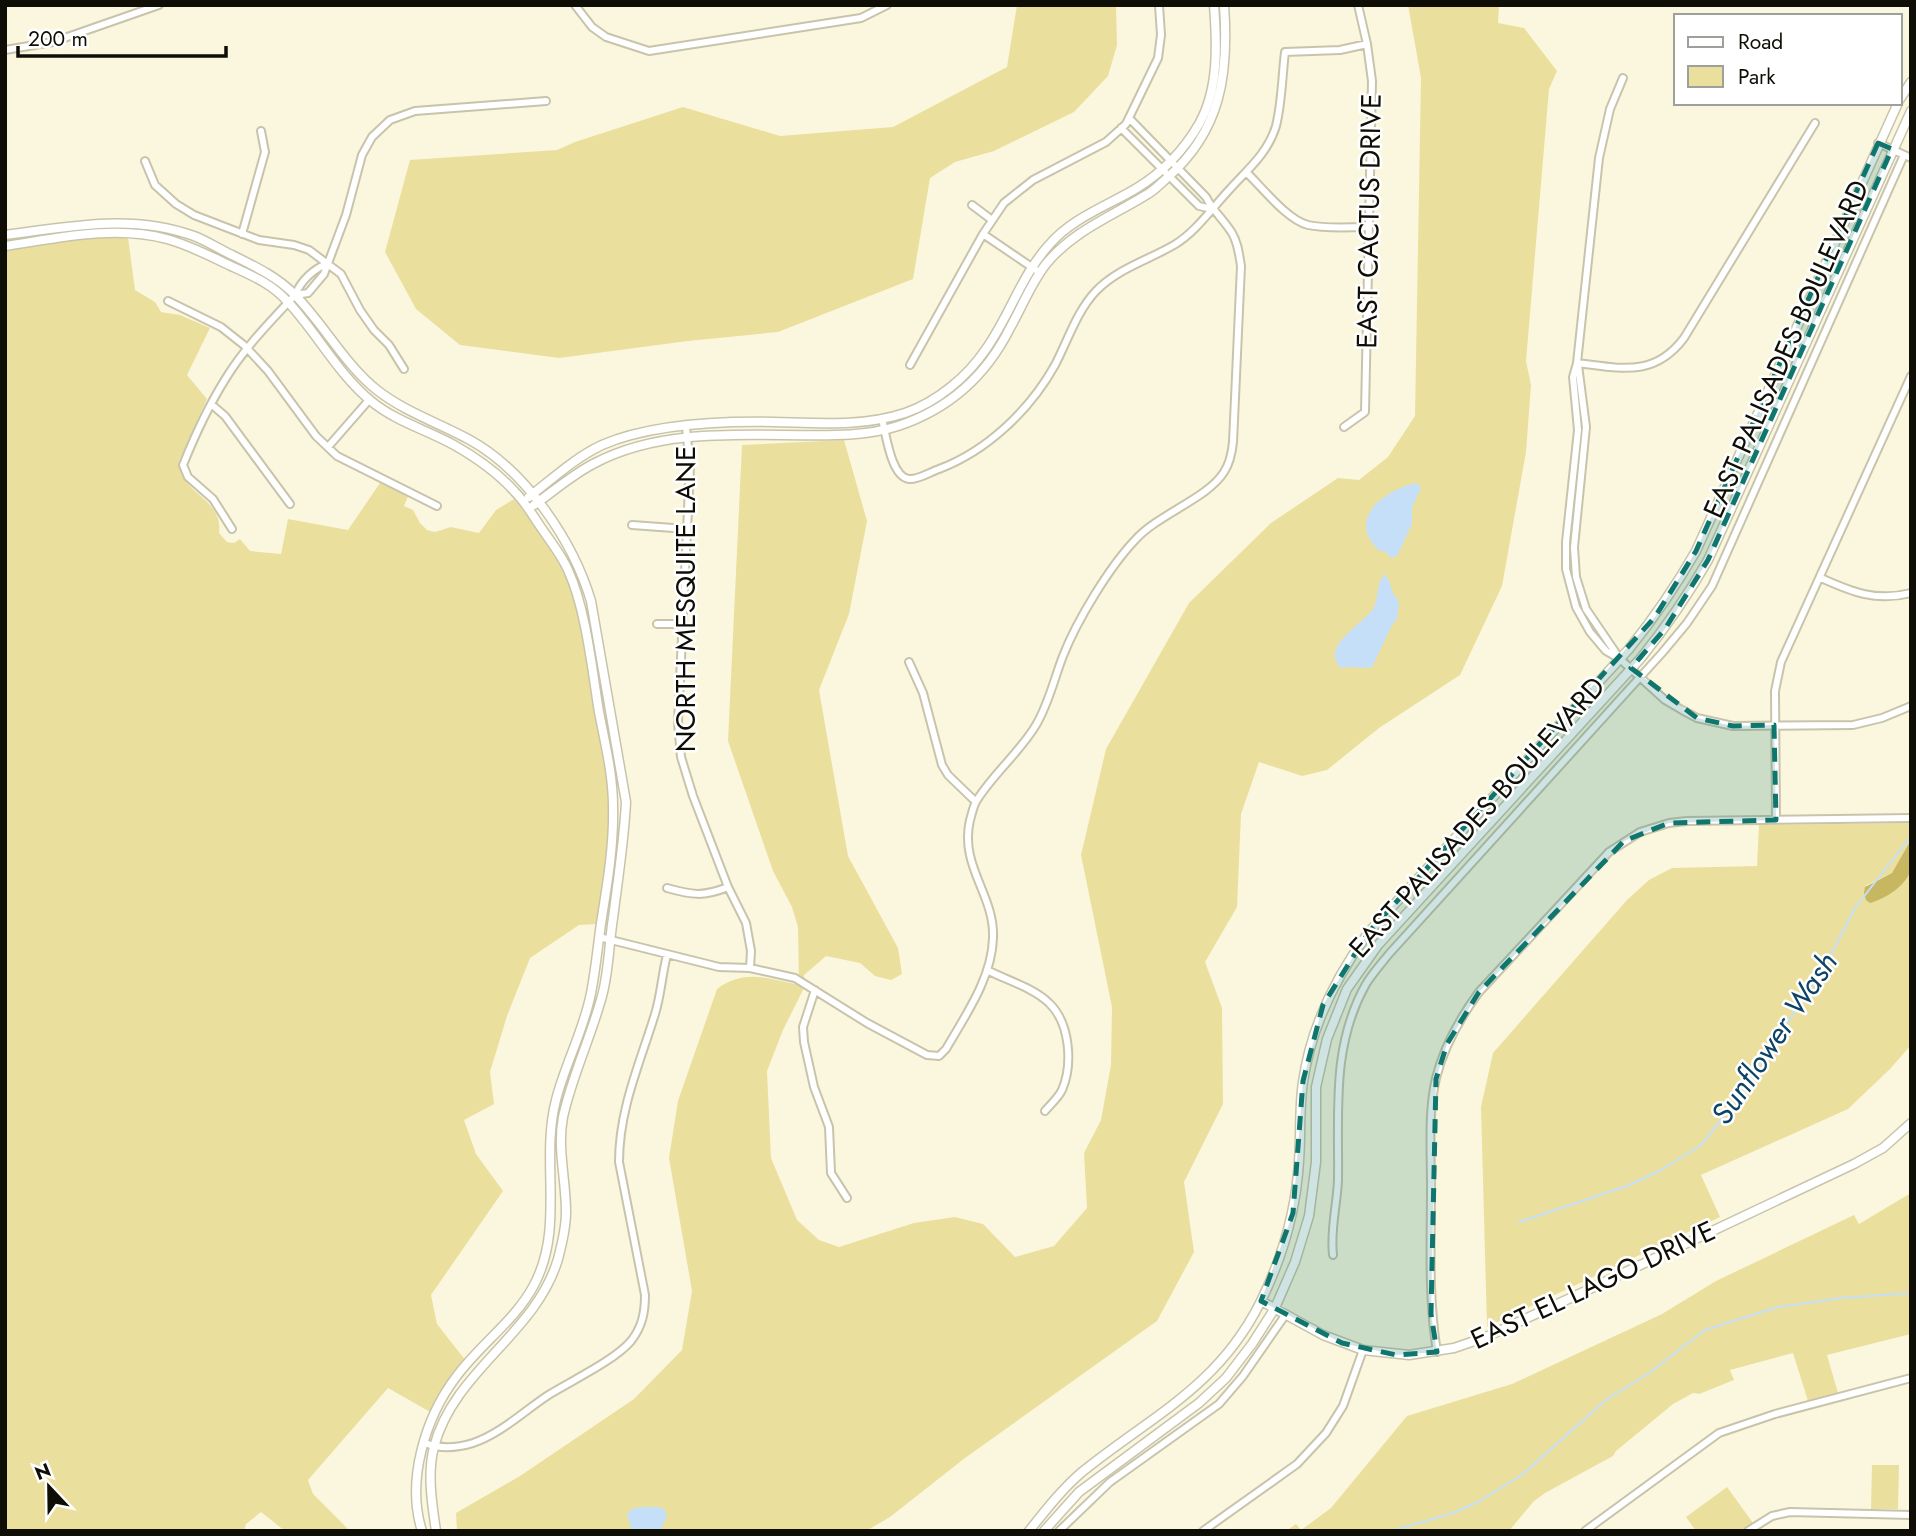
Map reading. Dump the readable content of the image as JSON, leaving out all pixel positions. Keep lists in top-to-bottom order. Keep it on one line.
{"streets":{"street":["EAST CACTUS DRIVE","EAST PALISADES BOULEVARD","NORTH MESQUITE LANE","EAST EL LAGO DRIVE"]},"crossings":[["EAST PALISADES BOULEVARD","EAST EL LAGO DRIVE"]],"water":["Sunflower Wash"],"legend":["Road","Park"],"scale_bar":"200 m","north":"top"}
